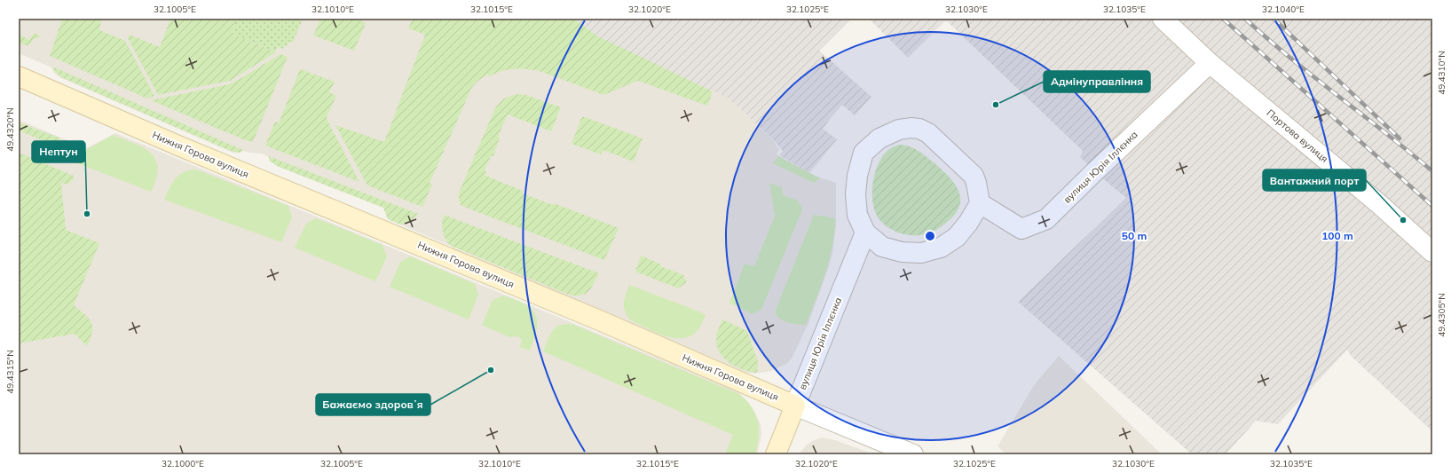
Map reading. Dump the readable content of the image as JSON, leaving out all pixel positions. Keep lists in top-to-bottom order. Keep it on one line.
{"streets":{"street":["Портова вулиця","Нижня Горова вулиця","вулиця Юрія Іллєнка"]},"crossings":[["Портова вулиця","вулиця Юрія Іллєнка"],["Нижня Горова вулиця","вулиця Юрія Іллєнка"]],"places":["Адмінуправління","Нептун","Вантажний порт","Бажаємо здоровʼя"],"coordinates":["32.1005°E","32.1010°E","32.1015°E","32.1020°E","32.1025°E","32.1030°E","32.1035°E","32.1040°E","49.4310°N","49.4320°N","49.4305°N","49.4315°N","32.1000°E"],"rings":["50 m","100 m"]}
